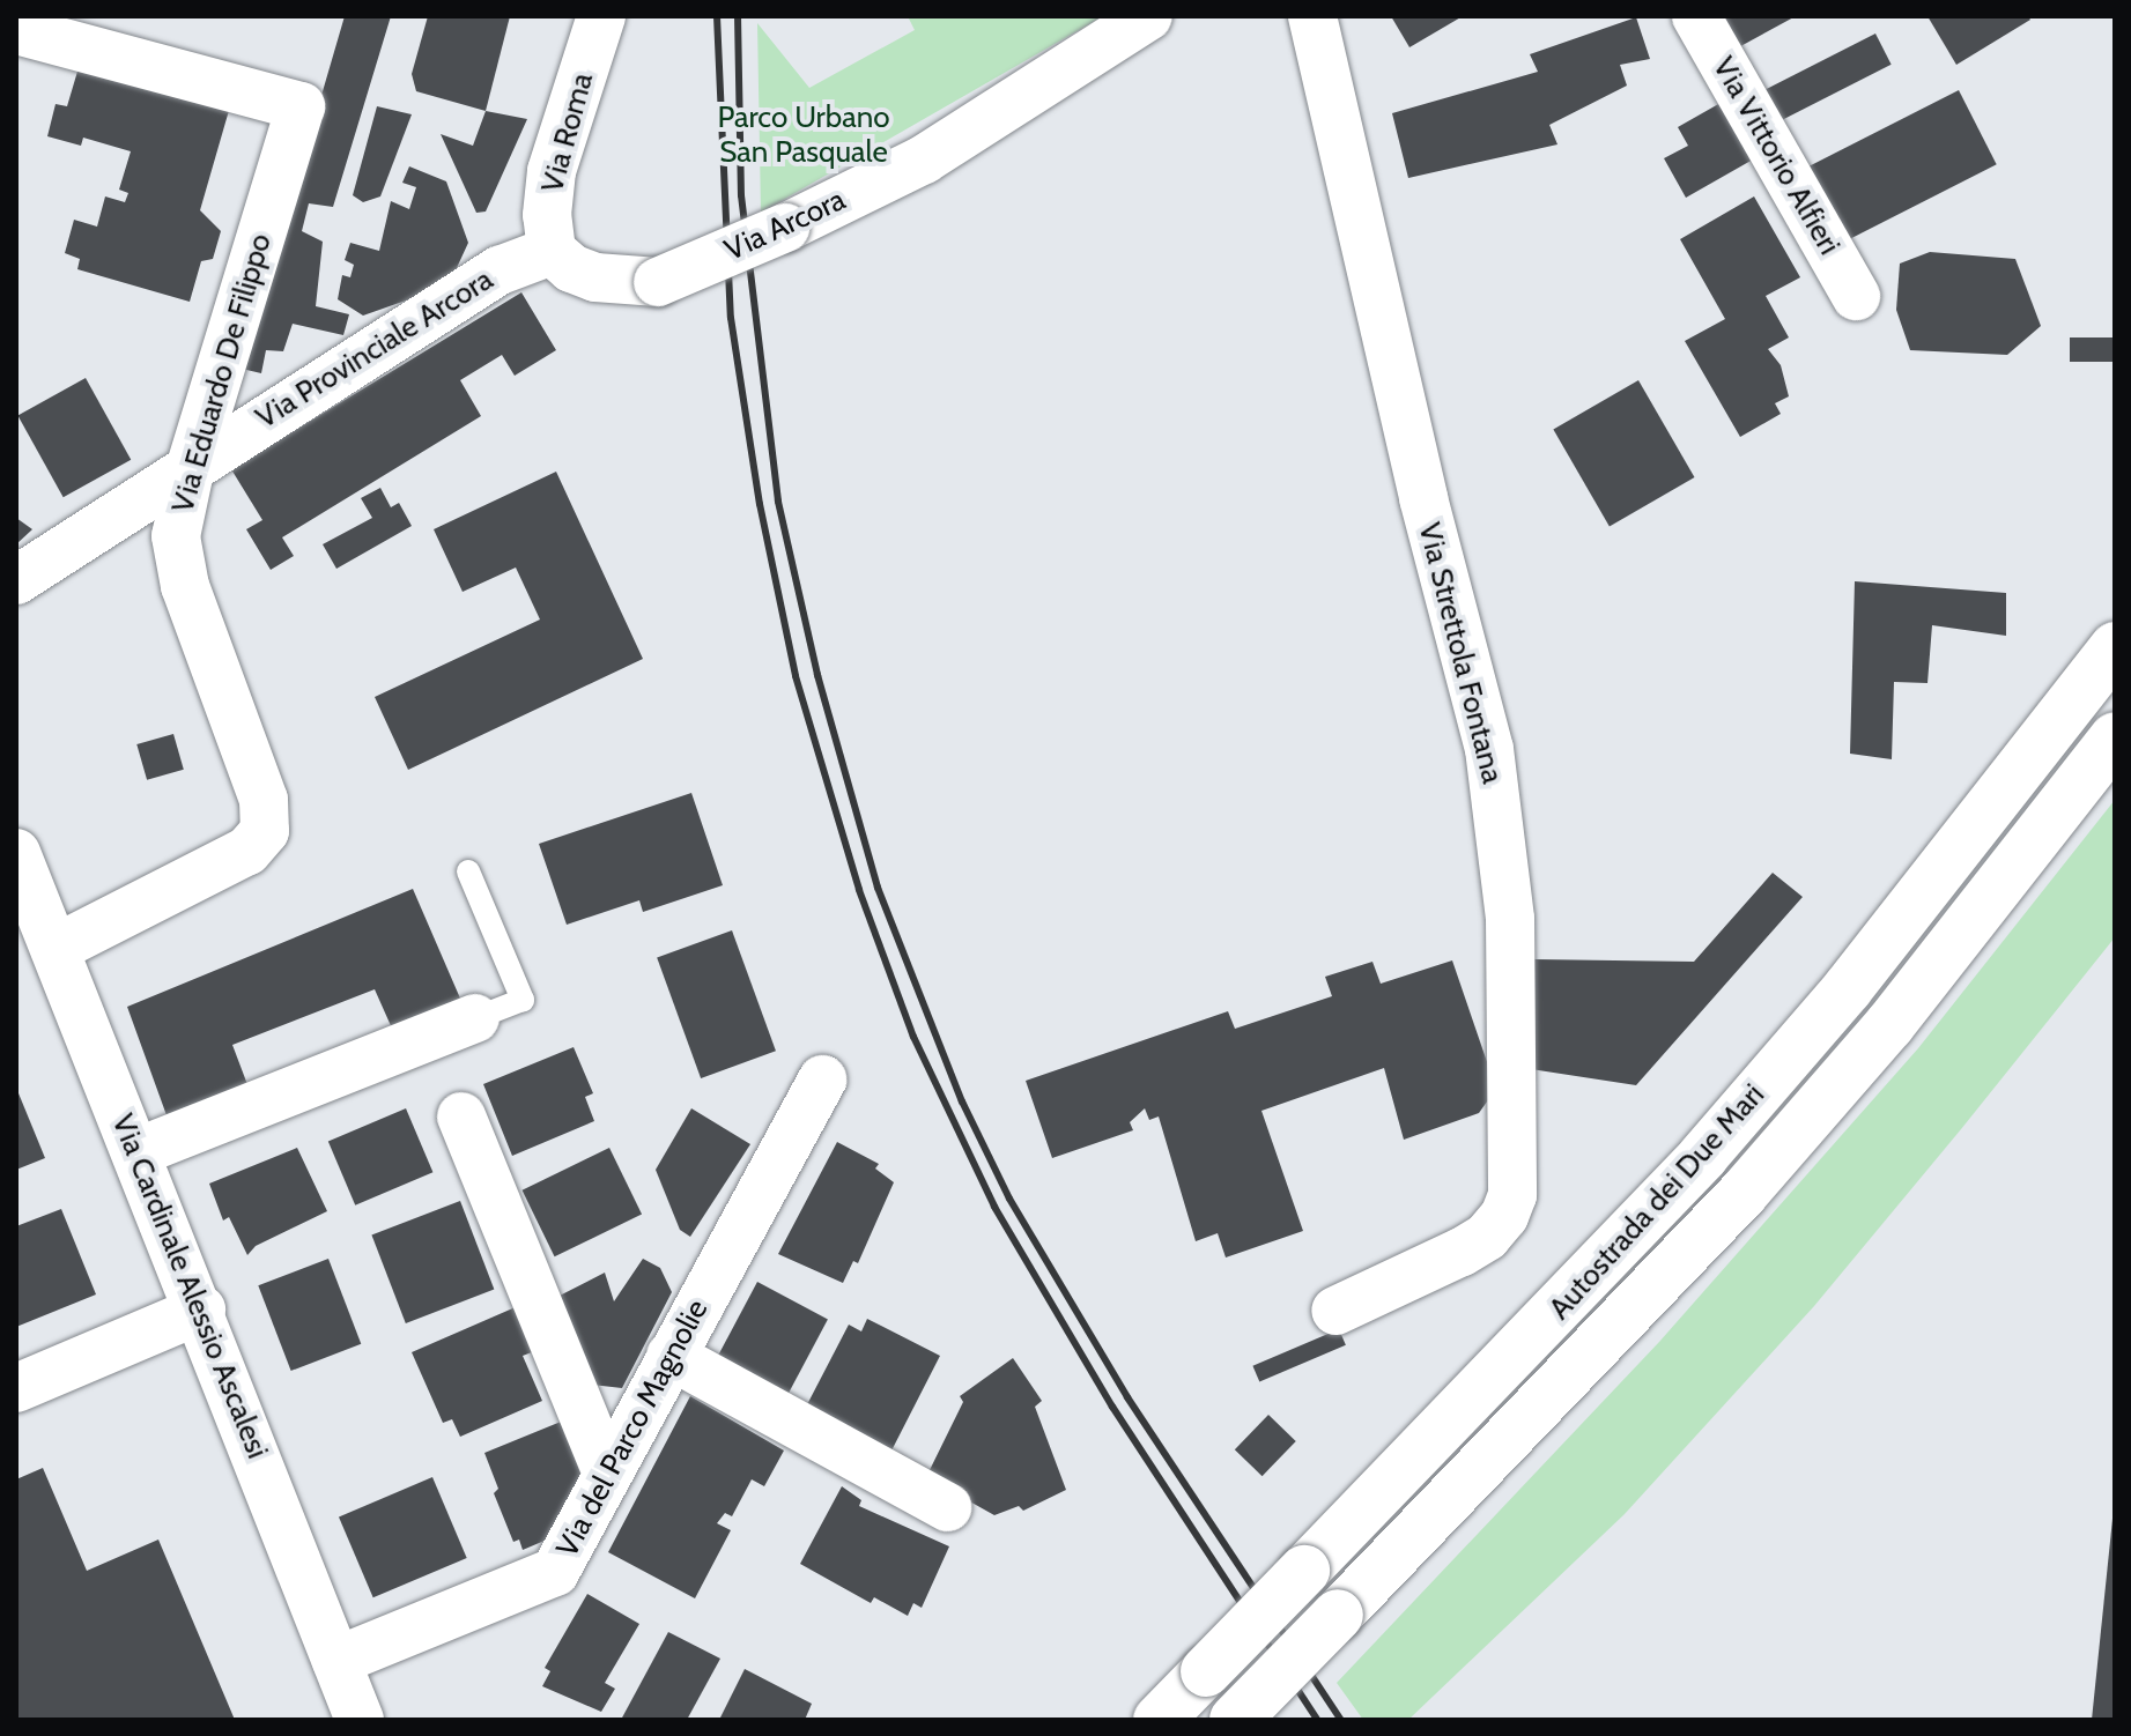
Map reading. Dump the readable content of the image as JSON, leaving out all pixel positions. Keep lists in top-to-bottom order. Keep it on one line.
{"streets":{"highway":["Autostrada dei Due Mari"],"street":["Via Roma","Via Vittorio Alfieri","Via Arcora","Via Provinciale Arcora","Via Eduardo De Filippo","Via Strettola Fontana","Via Cardinale Alessio Ascalesi","Via del Parco Magnolie"]},"crossings":[["Via Roma","Via Arcora"],["Via Roma","Via Provinciale Arcora"],["Via Arcora","Via Provinciale Arcora"],["Via Provinciale Arcora","Via Eduardo De Filippo"],["Via Eduardo De Filippo","Via Cardinale Alessio Ascalesi"],["Via Cardinale Alessio Ascalesi","Via del Parco Magnolie"]],"parks":["Parco Urbano San Pasquale"]}
